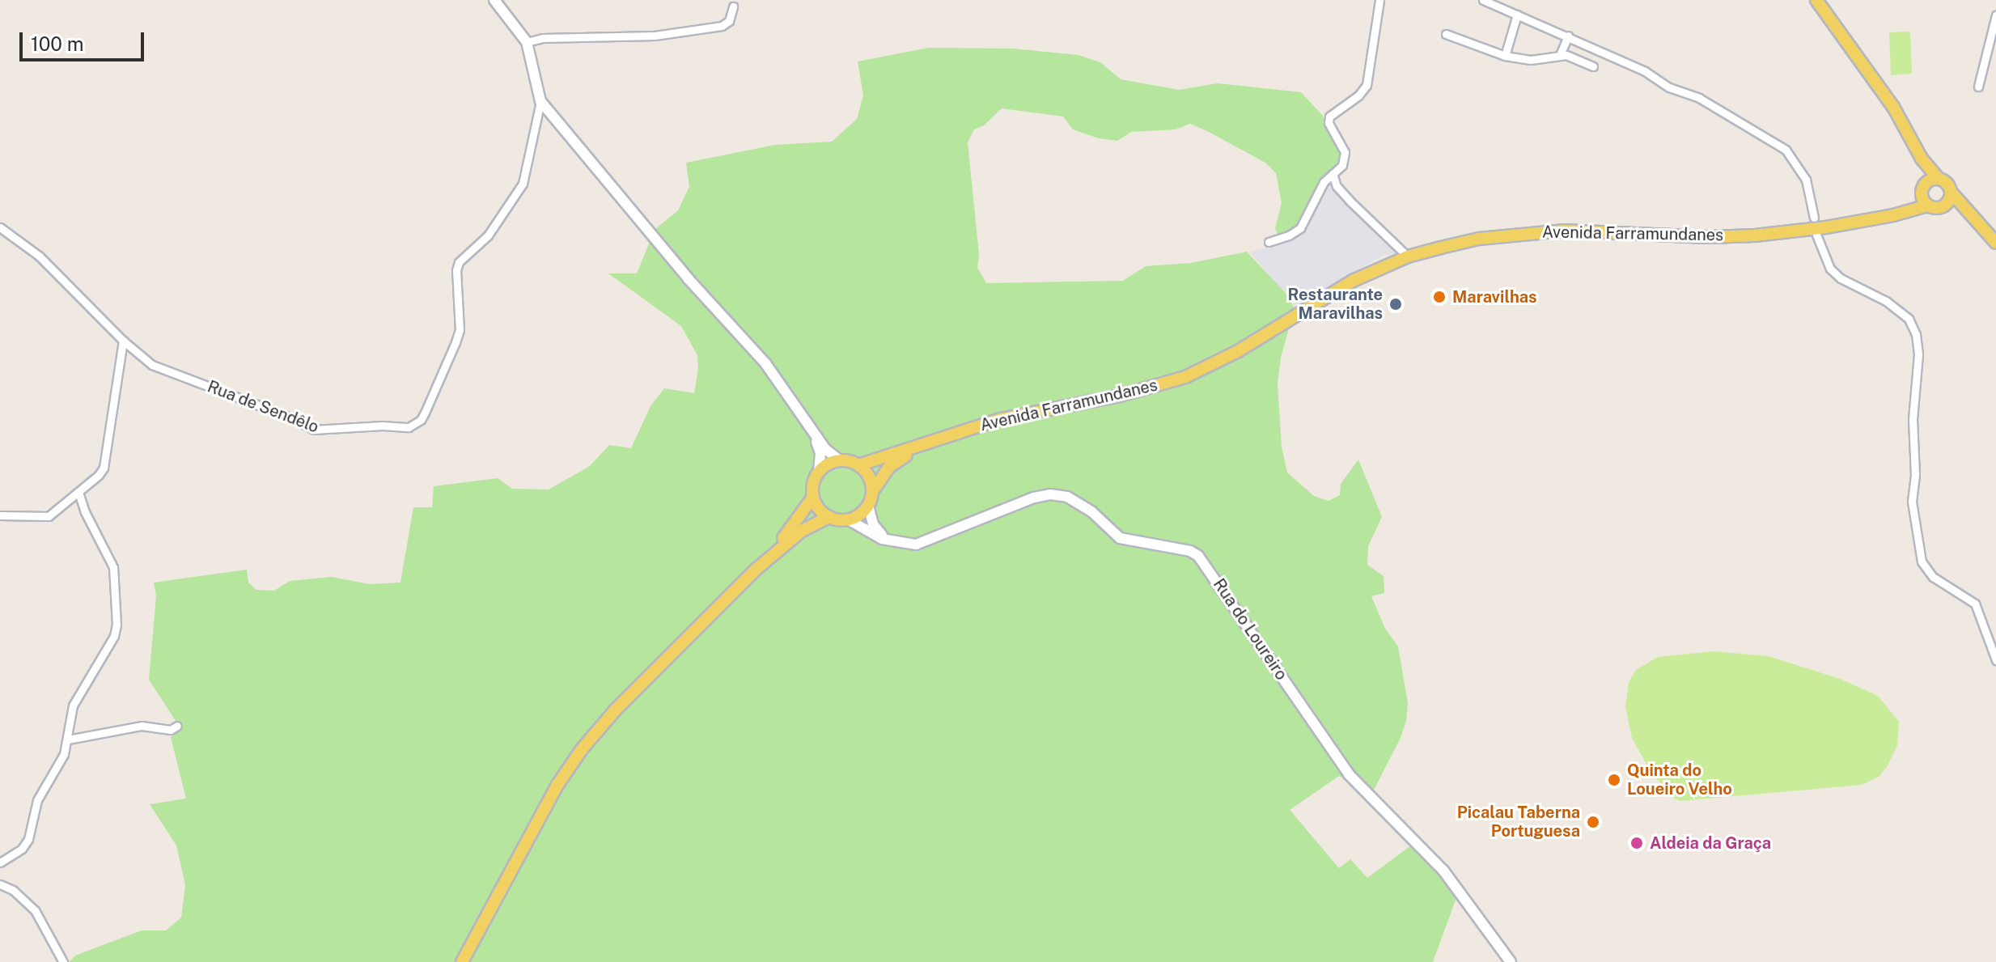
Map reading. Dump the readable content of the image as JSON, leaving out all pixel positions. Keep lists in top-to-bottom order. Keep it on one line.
{"streets":{"main road":["Avenida Farramundanes"],"street":["Rua de Sendêlo","Rua do Loureiro"]},"crossings":[["Avenida Farramundanes","Rua do Loureiro"]],"places":["Maravilhas","Restaurante Maravilhas","Quinta do Loueiro Velho","Picalau Taberna Portuguesa","Aldeia da Graça"],"scale_bar":"100 m"}
